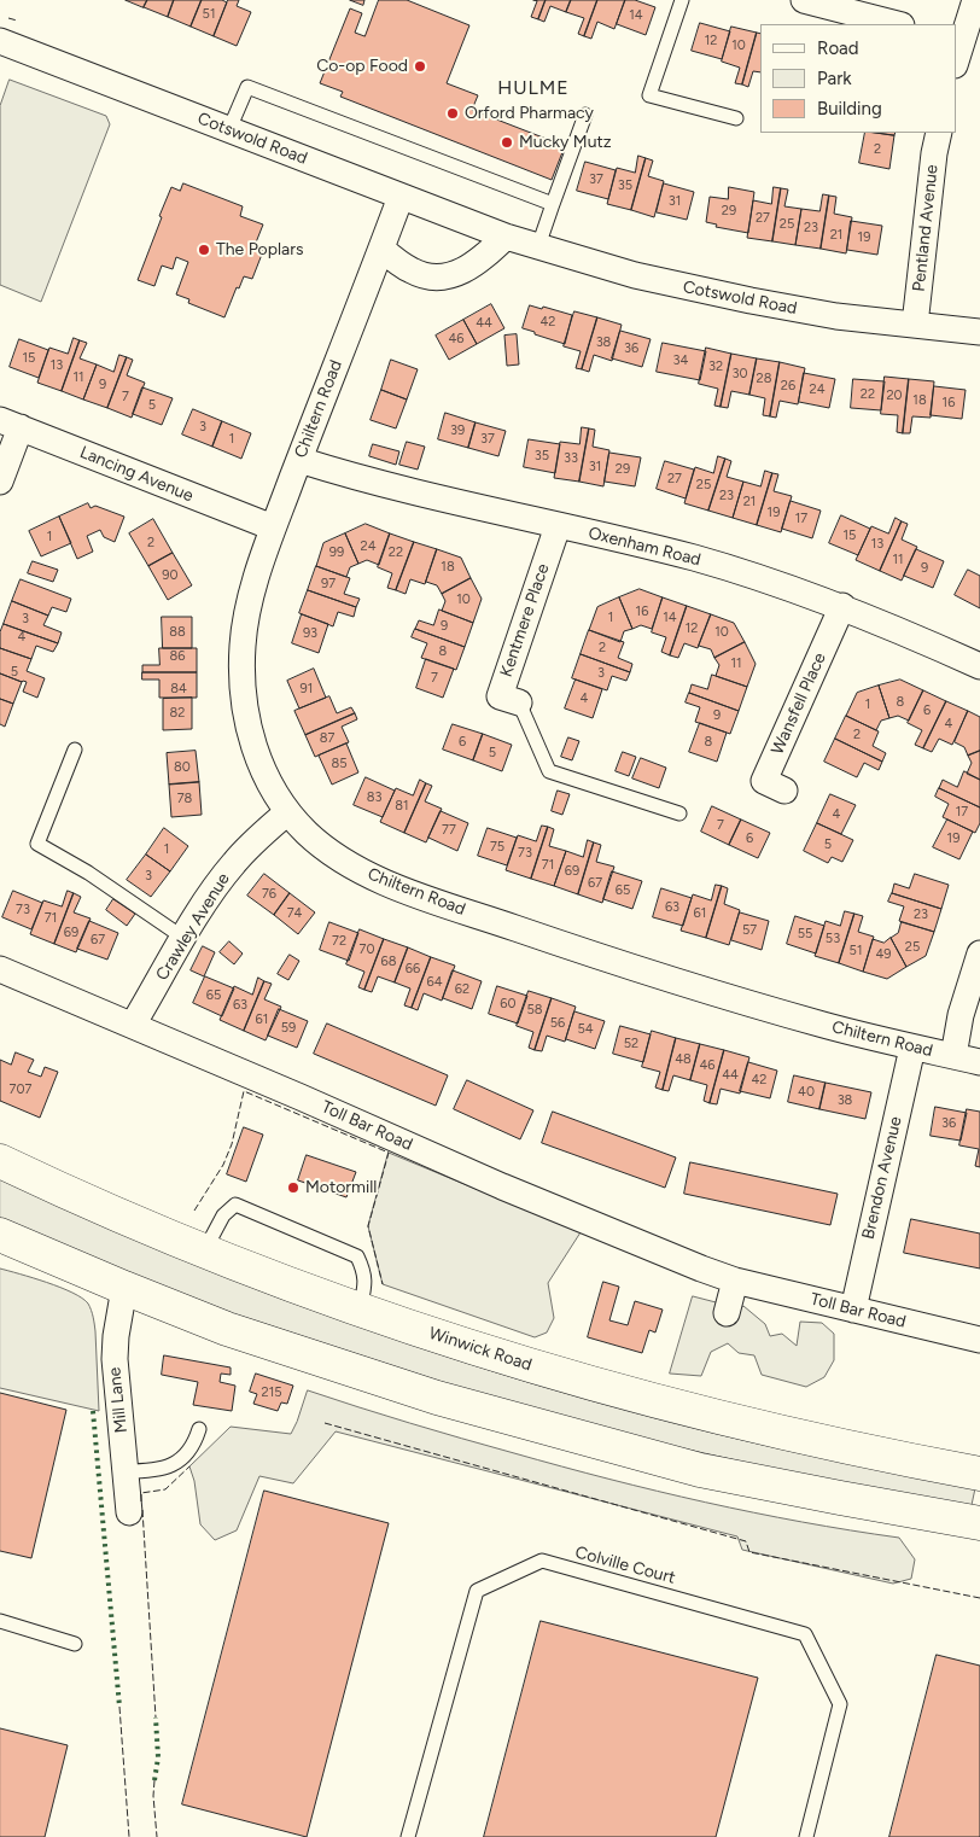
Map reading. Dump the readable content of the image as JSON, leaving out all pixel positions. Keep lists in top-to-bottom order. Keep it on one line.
{"streets":{"highway":["Winwick Road"],"street":["Cotswold Road","Pentland Avenue","Chiltern Road","Lancing Avenue","Oxenham Road","Kentmere Place","Wansfell Place","Crawley Avenue","Toll Bar Road","Brendon Avenue","Mill Lane"],"lane":["Colville Court"]},"crossings":[["Cotswold Road","Pentland Avenue"],["Cotswold Road","Chiltern Road"],["Chiltern Road","Lancing Avenue"],["Chiltern Road","Oxenham Road"],["Chiltern Road","Crawley Avenue"],["Chiltern Road","Brendon Avenue"],["Oxenham Road","Kentmere Place"],["Oxenham Road","Wansfell Place"],["Crawley Avenue","Toll Bar Road"],["Toll Bar Road","Brendon Avenue"]],"districts":["HULME"],"places":["Co-op Food","Orford Pharmacy","Mucky Mutz","The Poplars","Motormill"],"house_numbers":["51","14","12","10","2","37","35","31","29","27","25","23","21","19","42","44","46","38","36","15","34","13","32","30","11","28","9","26","24","22","20","7","18","16","5","3","39","1","37","35","33","31","29","27","25","23","21","19","17","15","1","2","13","24","99","22","11","18","9","90","97","10","16","1","14","3","9","12","88","10","93","4","2","8","86","11","5","3","7","84","91","4","8","1","6","82","9","4","2","87","6","8","5","85","80","83","78","81","17","4","7","77","6","19","5","75","1","73","71","69","3","67","65","76","63","73","74","61","23","71","57","69","55","53","67","72","25","70","51","49","68","66","64","62","65","60","63","58","61","56","59","54","52","48","46","44","42","707","40","38","36","215"],"legend":["Road","Park","Building"]}
